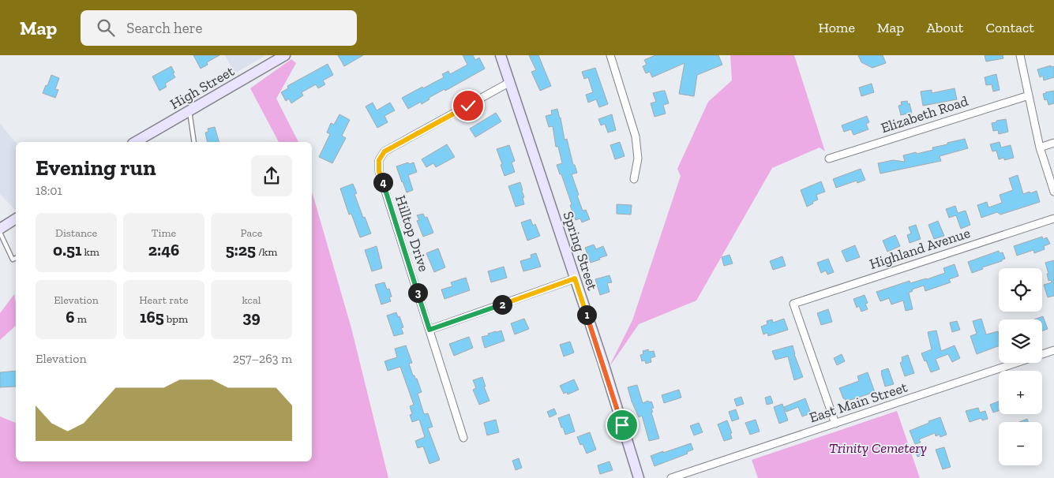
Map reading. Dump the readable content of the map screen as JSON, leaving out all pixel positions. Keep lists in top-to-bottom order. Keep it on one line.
{"streets":{"street":["High Street","Elizabeth Road","Hilltop Drive","Highland Avenue","Spring Street","East Main Street"]},"crossings":[["Hilltop Drive","Spring Street"],["Highland Avenue","East Main Street"]],"parks":["Trinity Cemetery"],"page":{"header":"Map","search":"Search here","nav":["Home","Map","About","Contact"],"heading":["Evening run","18:01"],"pins":["4","3","2","1"],"stats":[["Distance","0.51 km"],["Time","2:46"],["Pace","5:25 /km"],["Elevation","6 m"],["Heart rate","165 bpm"],["kcal","39"]],"map_buttons":["+","−"],"chart":["Elevation","257–263 m"]}}
